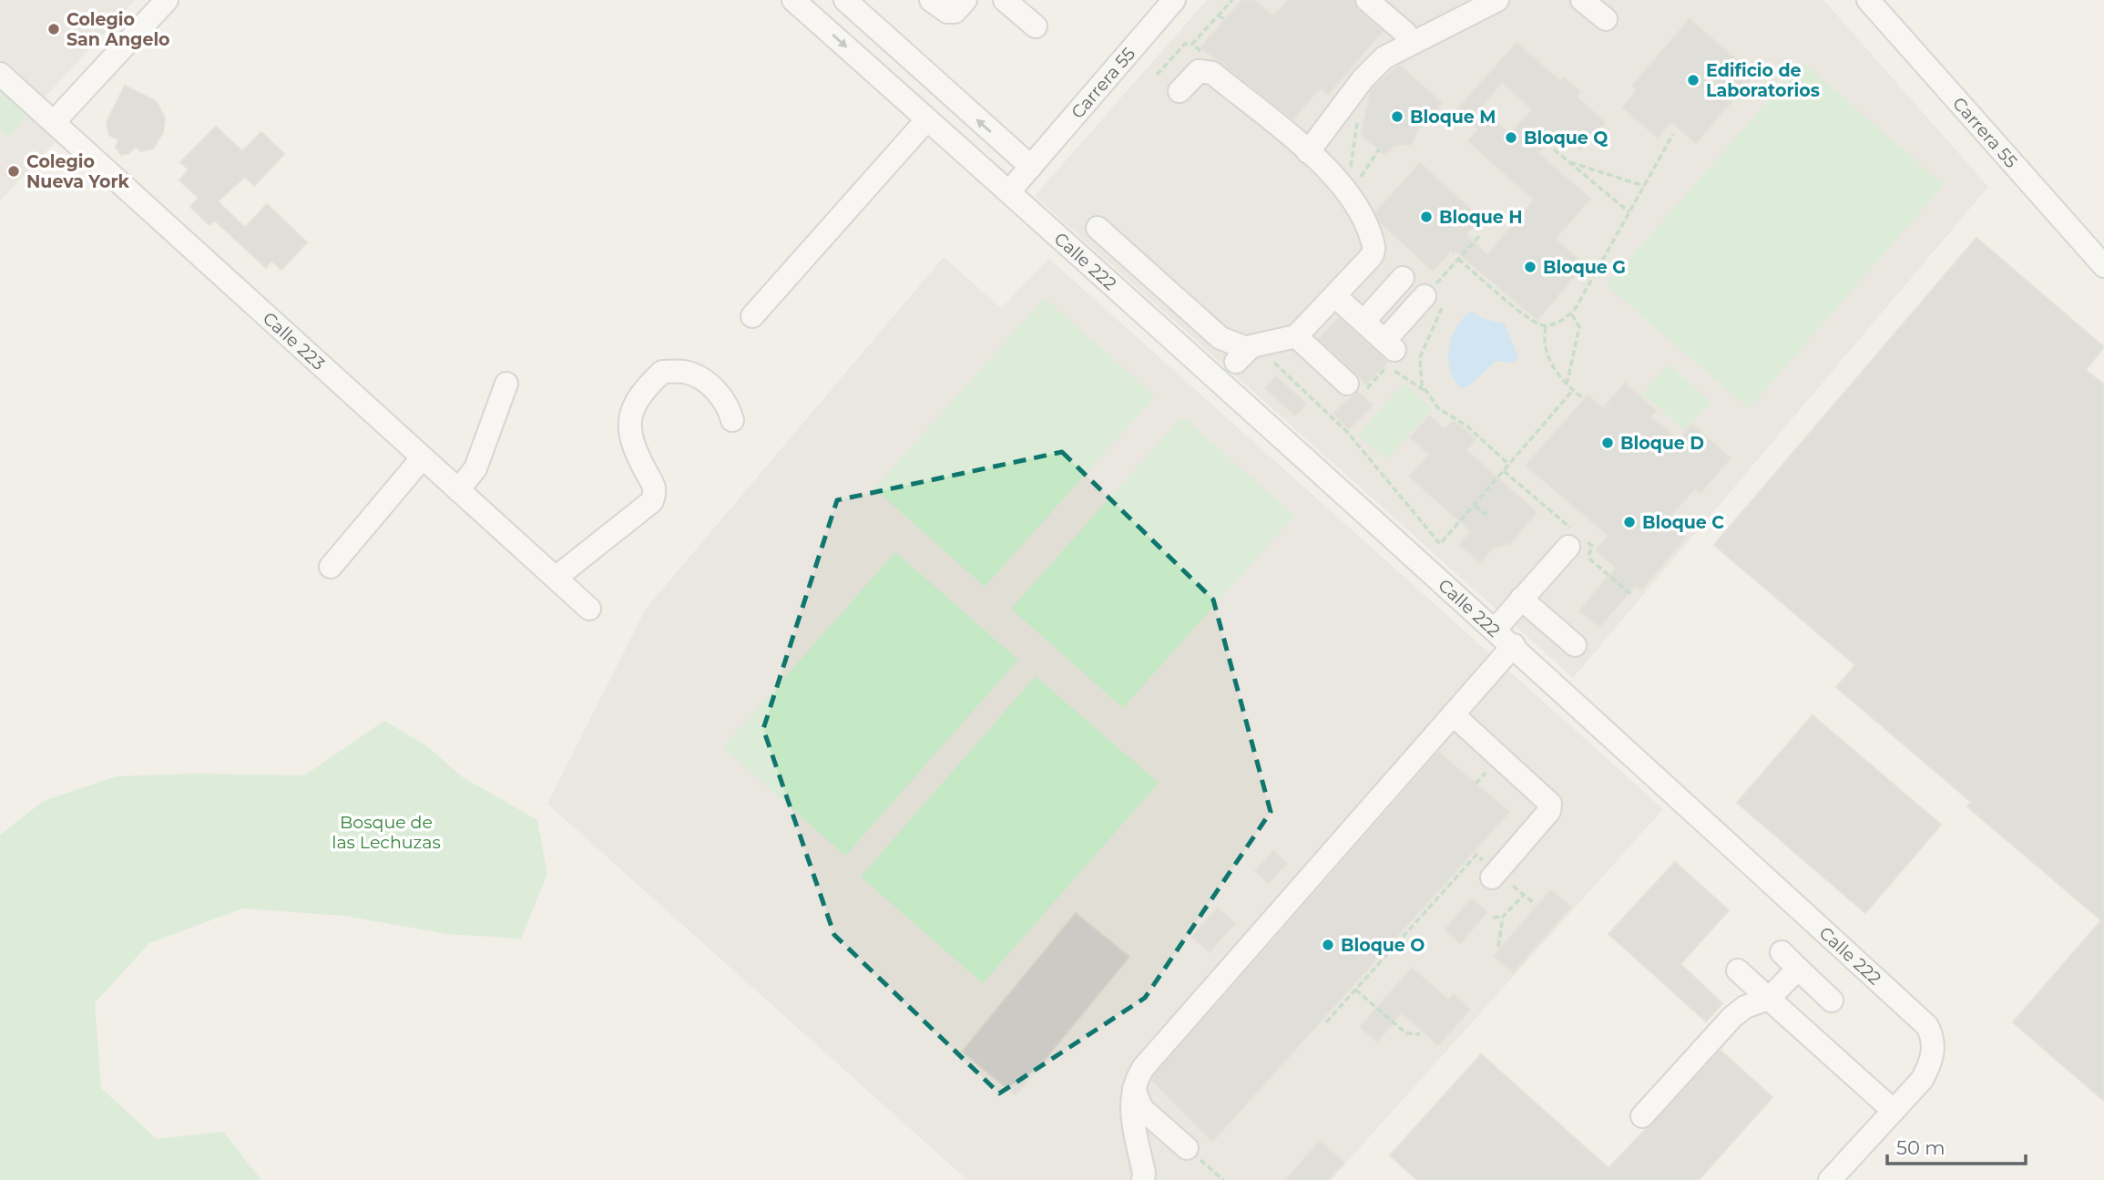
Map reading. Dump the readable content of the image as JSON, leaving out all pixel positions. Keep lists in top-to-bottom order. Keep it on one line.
{"streets":{"street":["Carrera 55","Calle 222","Calle 223"]},"parks":["Bosque de las Lechuzas"],"places":["Colegio San Angelo","Edificio de Laboratorios","Bloque M","Bloque Q","Colegio Nueva York","Bloque H","Bloque G","Bloque D","Bloque C","Bloque O"],"scale_bar":"50 m"}
